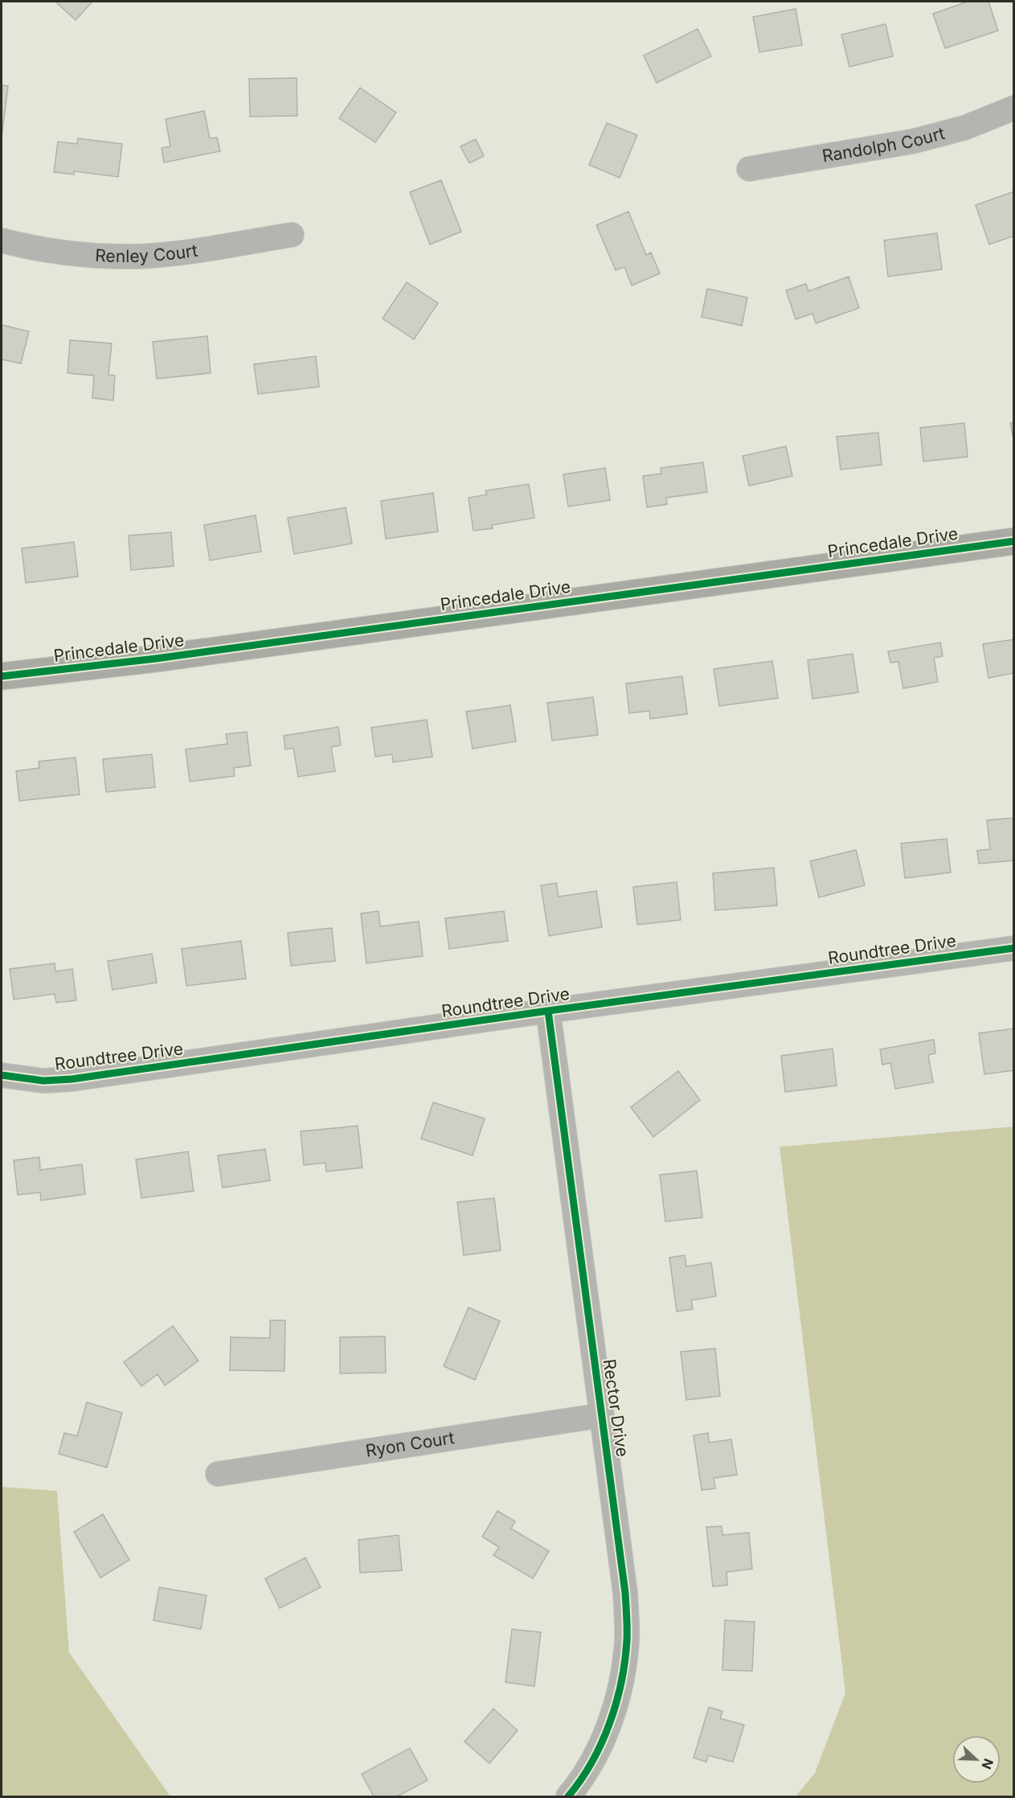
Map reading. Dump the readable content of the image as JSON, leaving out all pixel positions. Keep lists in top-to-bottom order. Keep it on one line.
{"streets":{"street":["Randolph Court","Renley Court","Princedale Drive","Roundtree Drive","Rector Drive","Ryon Court"]},"crossings":[["Roundtree Drive","Rector Drive"],["Rector Drive","Ryon Court"]],"north":"right"}
